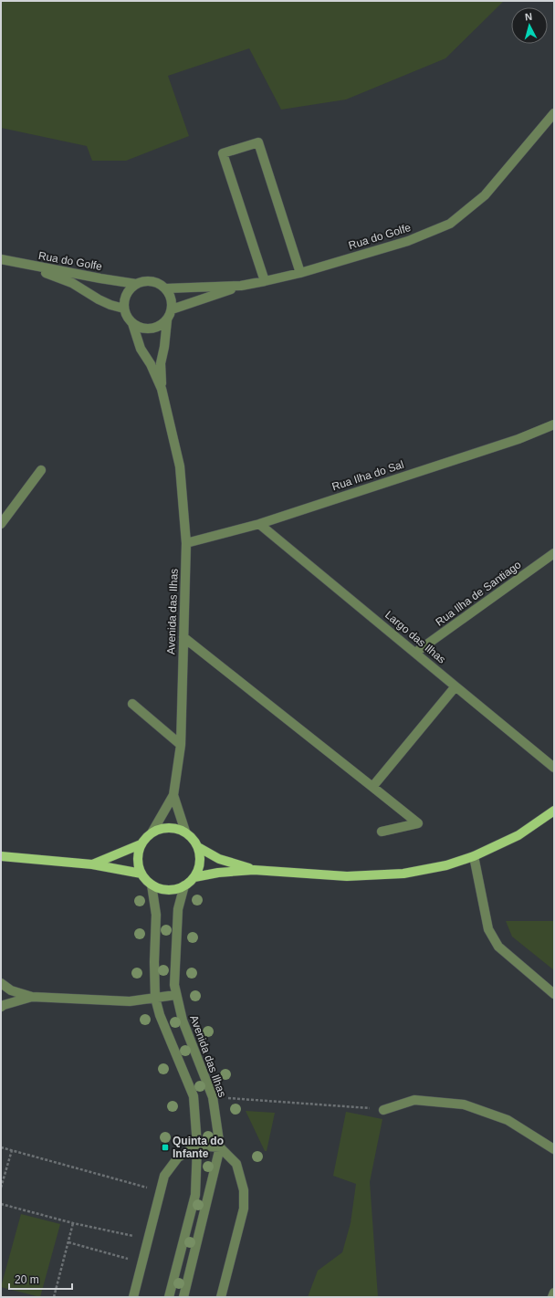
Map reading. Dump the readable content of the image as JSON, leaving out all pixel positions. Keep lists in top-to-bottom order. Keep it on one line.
{"streets":{"street":["Rua do Golfe","Rua Ilha do Sal","Rua Ilha de Santiago","Avenida das Ilhas","Largo das Ilhas"]},"crossings":[["Rua do Golfe","Avenida das Ilhas"],["Rua Ilha do Sal","Avenida das Ilhas"],["Rua Ilha do Sal","Largo das Ilhas"],["Rua Ilha de Santiago","Largo das Ilhas"]],"places":{"transit":["Quinta do Infante"]},"scale_bar":"20 m","north":"top"}
